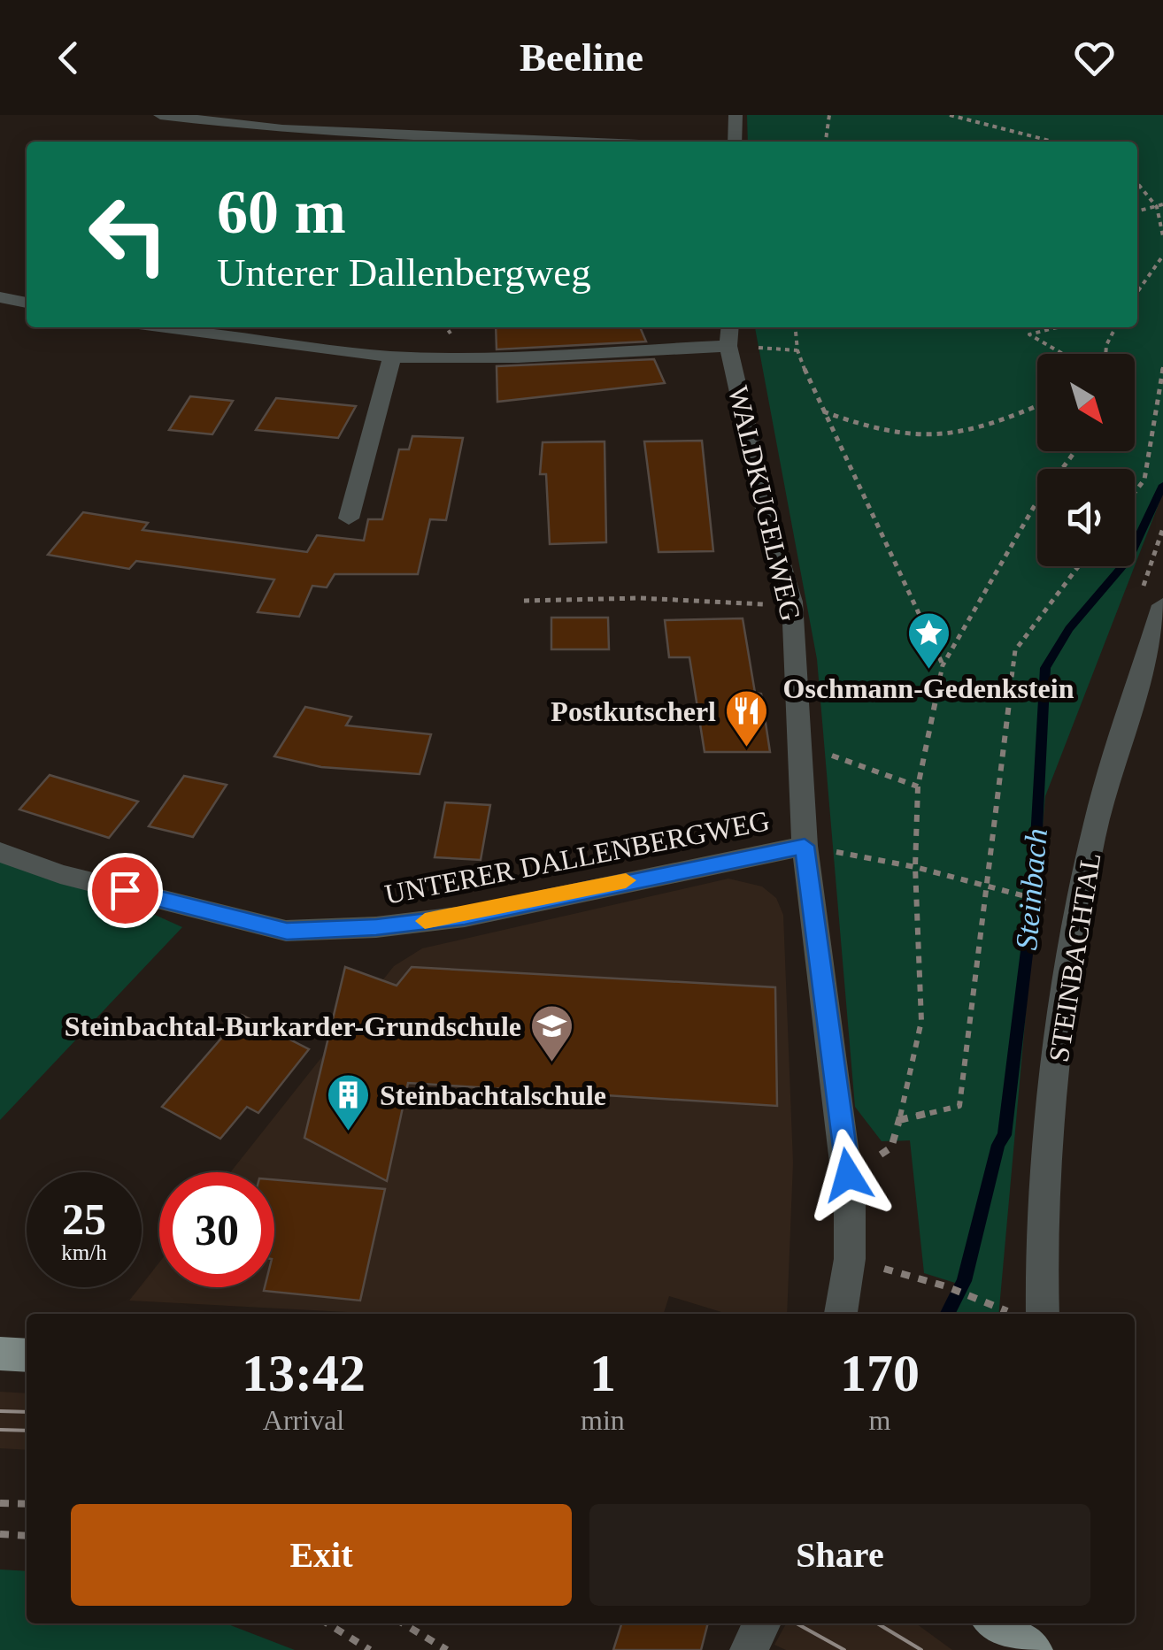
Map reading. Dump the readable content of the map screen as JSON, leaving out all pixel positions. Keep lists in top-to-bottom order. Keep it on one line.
{"streets":{"street":["WALDKUGELWEG","UNTERER DALLENBERGWEG","STEINBACHTAL"]},"crossings":[["WALDKUGELWEG","UNTERER DALLENBERGWEG"]],"water":["Steinbach"],"places":{"place":["Oschmann-Gedenkstein"],"restaurant":["Postkutscherl"],"school or university":["Steinbachtal-Burkarder-Grundschule"],"building":["Steinbachtalschule"]},"north":"bottom right","page":{"header":"Beeline","turn":["60 m","Unterer Dallenbergweg"],"speed":"25 km/h","limit":"30","eta":["13:42","Arrival","1","min","170","m"],"buttons":["Exit","Share"]}}
